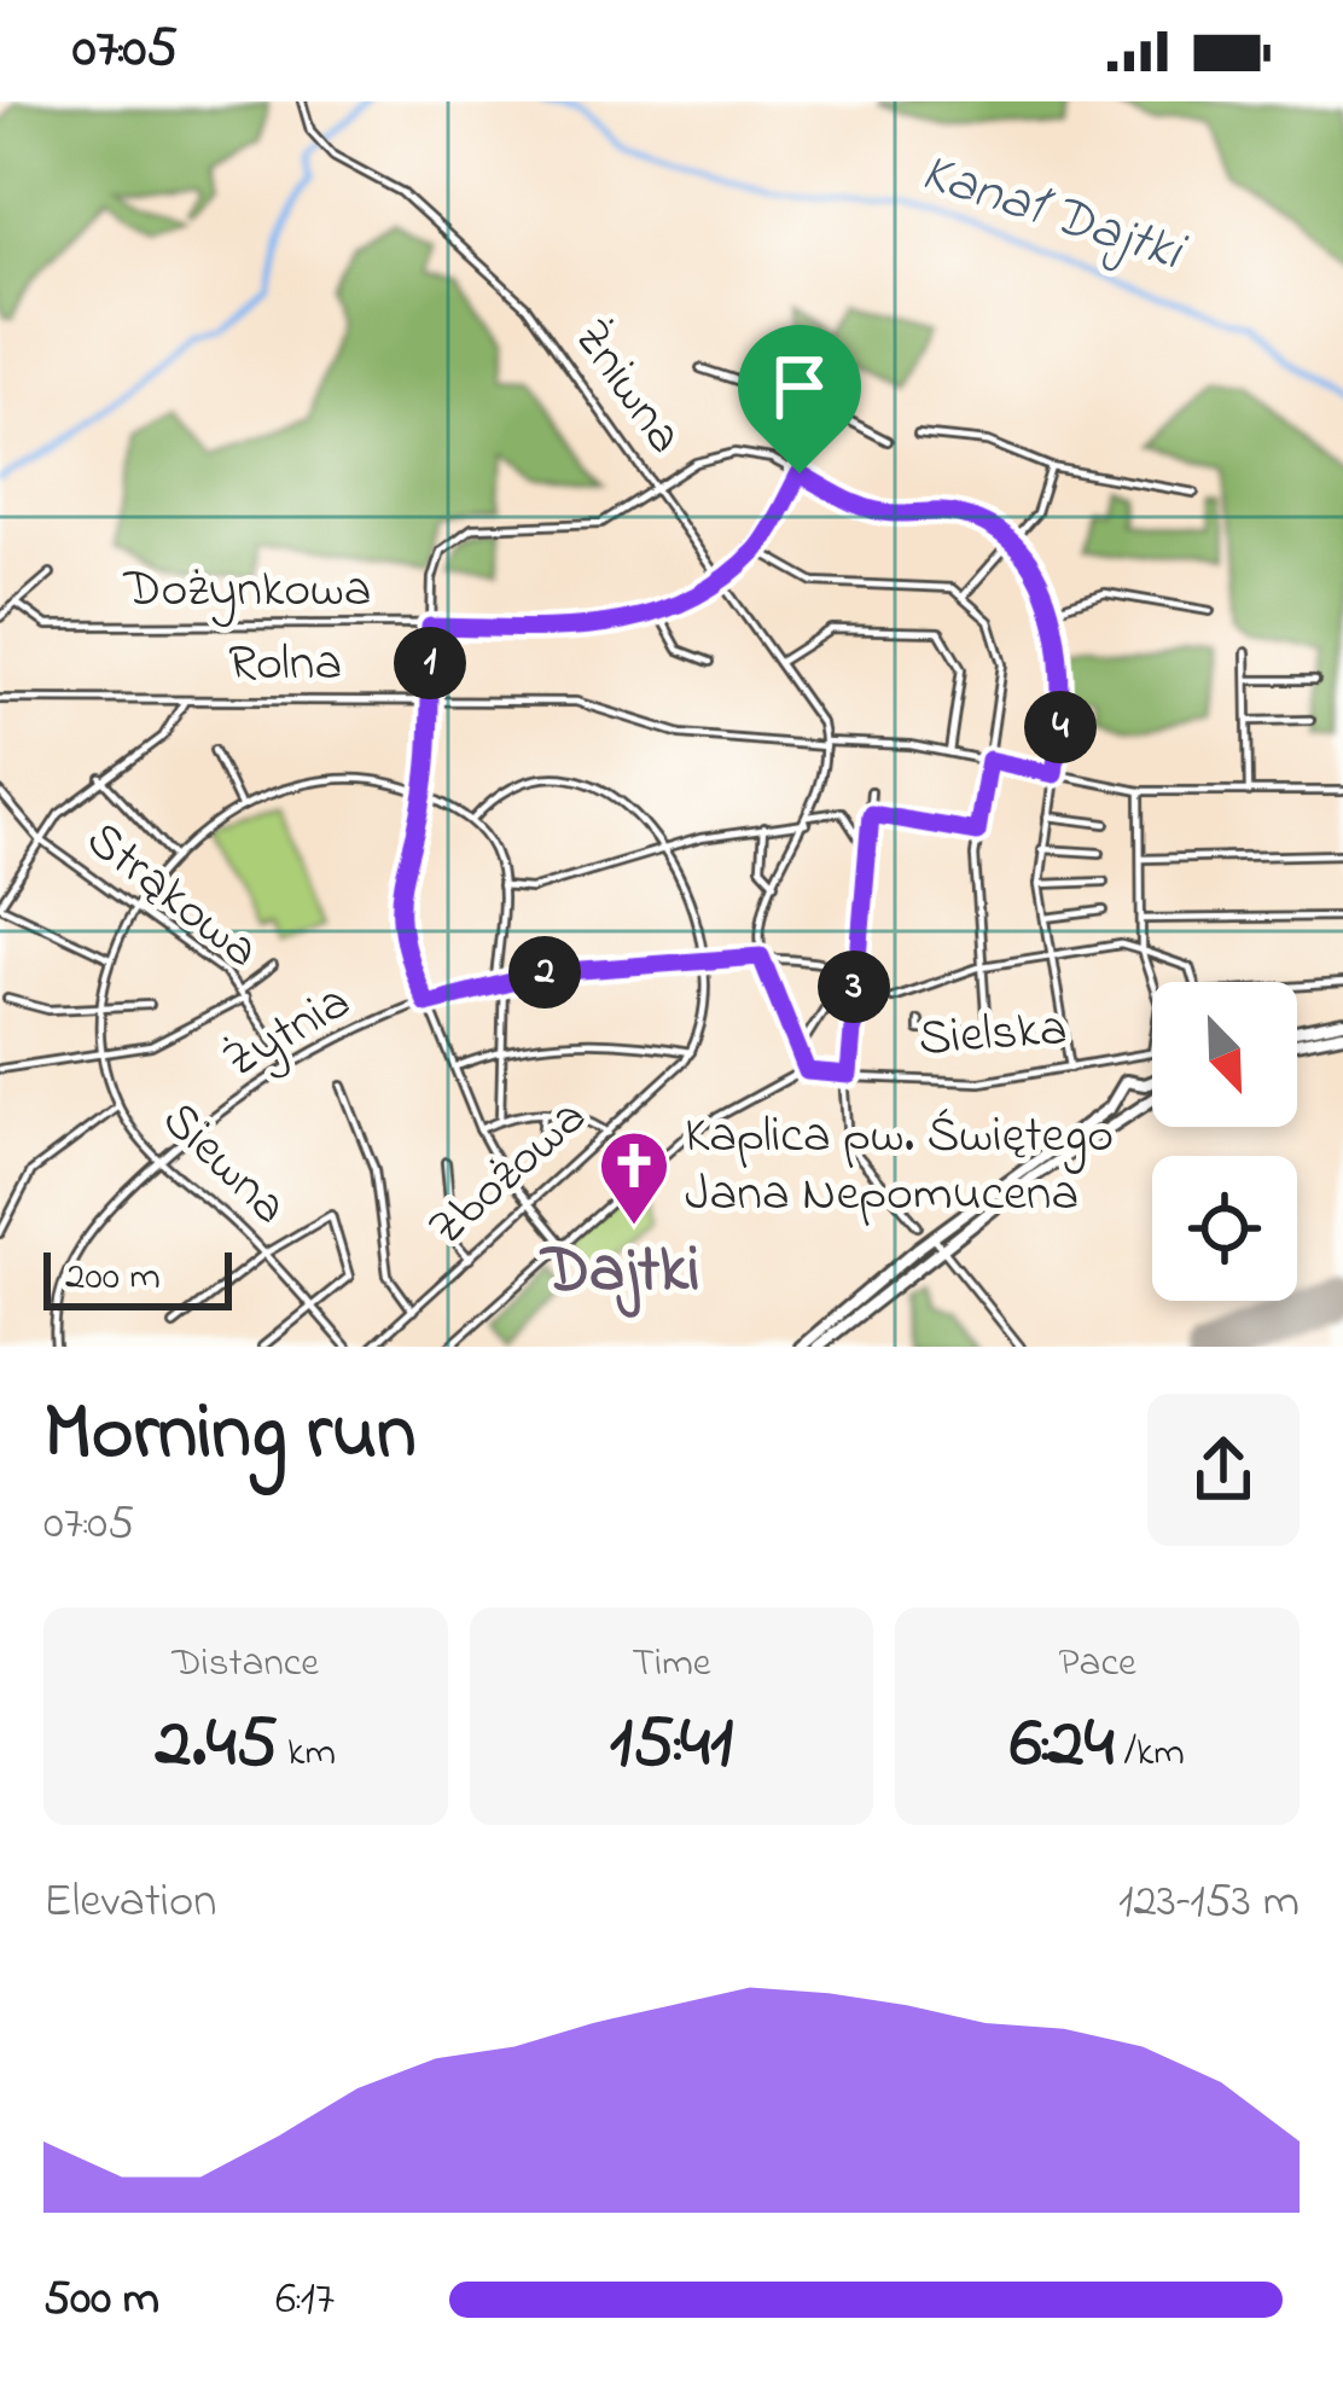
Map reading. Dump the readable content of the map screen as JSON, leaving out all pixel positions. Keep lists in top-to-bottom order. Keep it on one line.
{"streets":{"main road":["Sielska"],"street":["Żniwna","Dożynkowa","Rolna","Strąkowa","Żytnia","Siewna","Zbożowa"]},"crossings":[["Żniwna","Dożynkowa"],["Żniwna","Rolna"],["Strąkowa","Żytnia"],["Strąkowa","Siewna"],["Żytnia","Siewna"]],"districts":["Dajtki"],"water":["Kanał Dajtki"],"places":{"church":["Kaplica pw. Świętego Jana Nepomucena"]},"scale_bar":"200 m","north":"bottom right","page":{"status":"07:05","pins":["1","4","2","3"],"scale":"200 m","heading":["Morning run","07:05"],"stats":[["Distance","2.45 km"],["Time","15:41"],["Pace","6:24 /km"]],"chart":["Elevation","123–153 m"],"list":[{"name":"500 m","note":"6:17"}]}}
